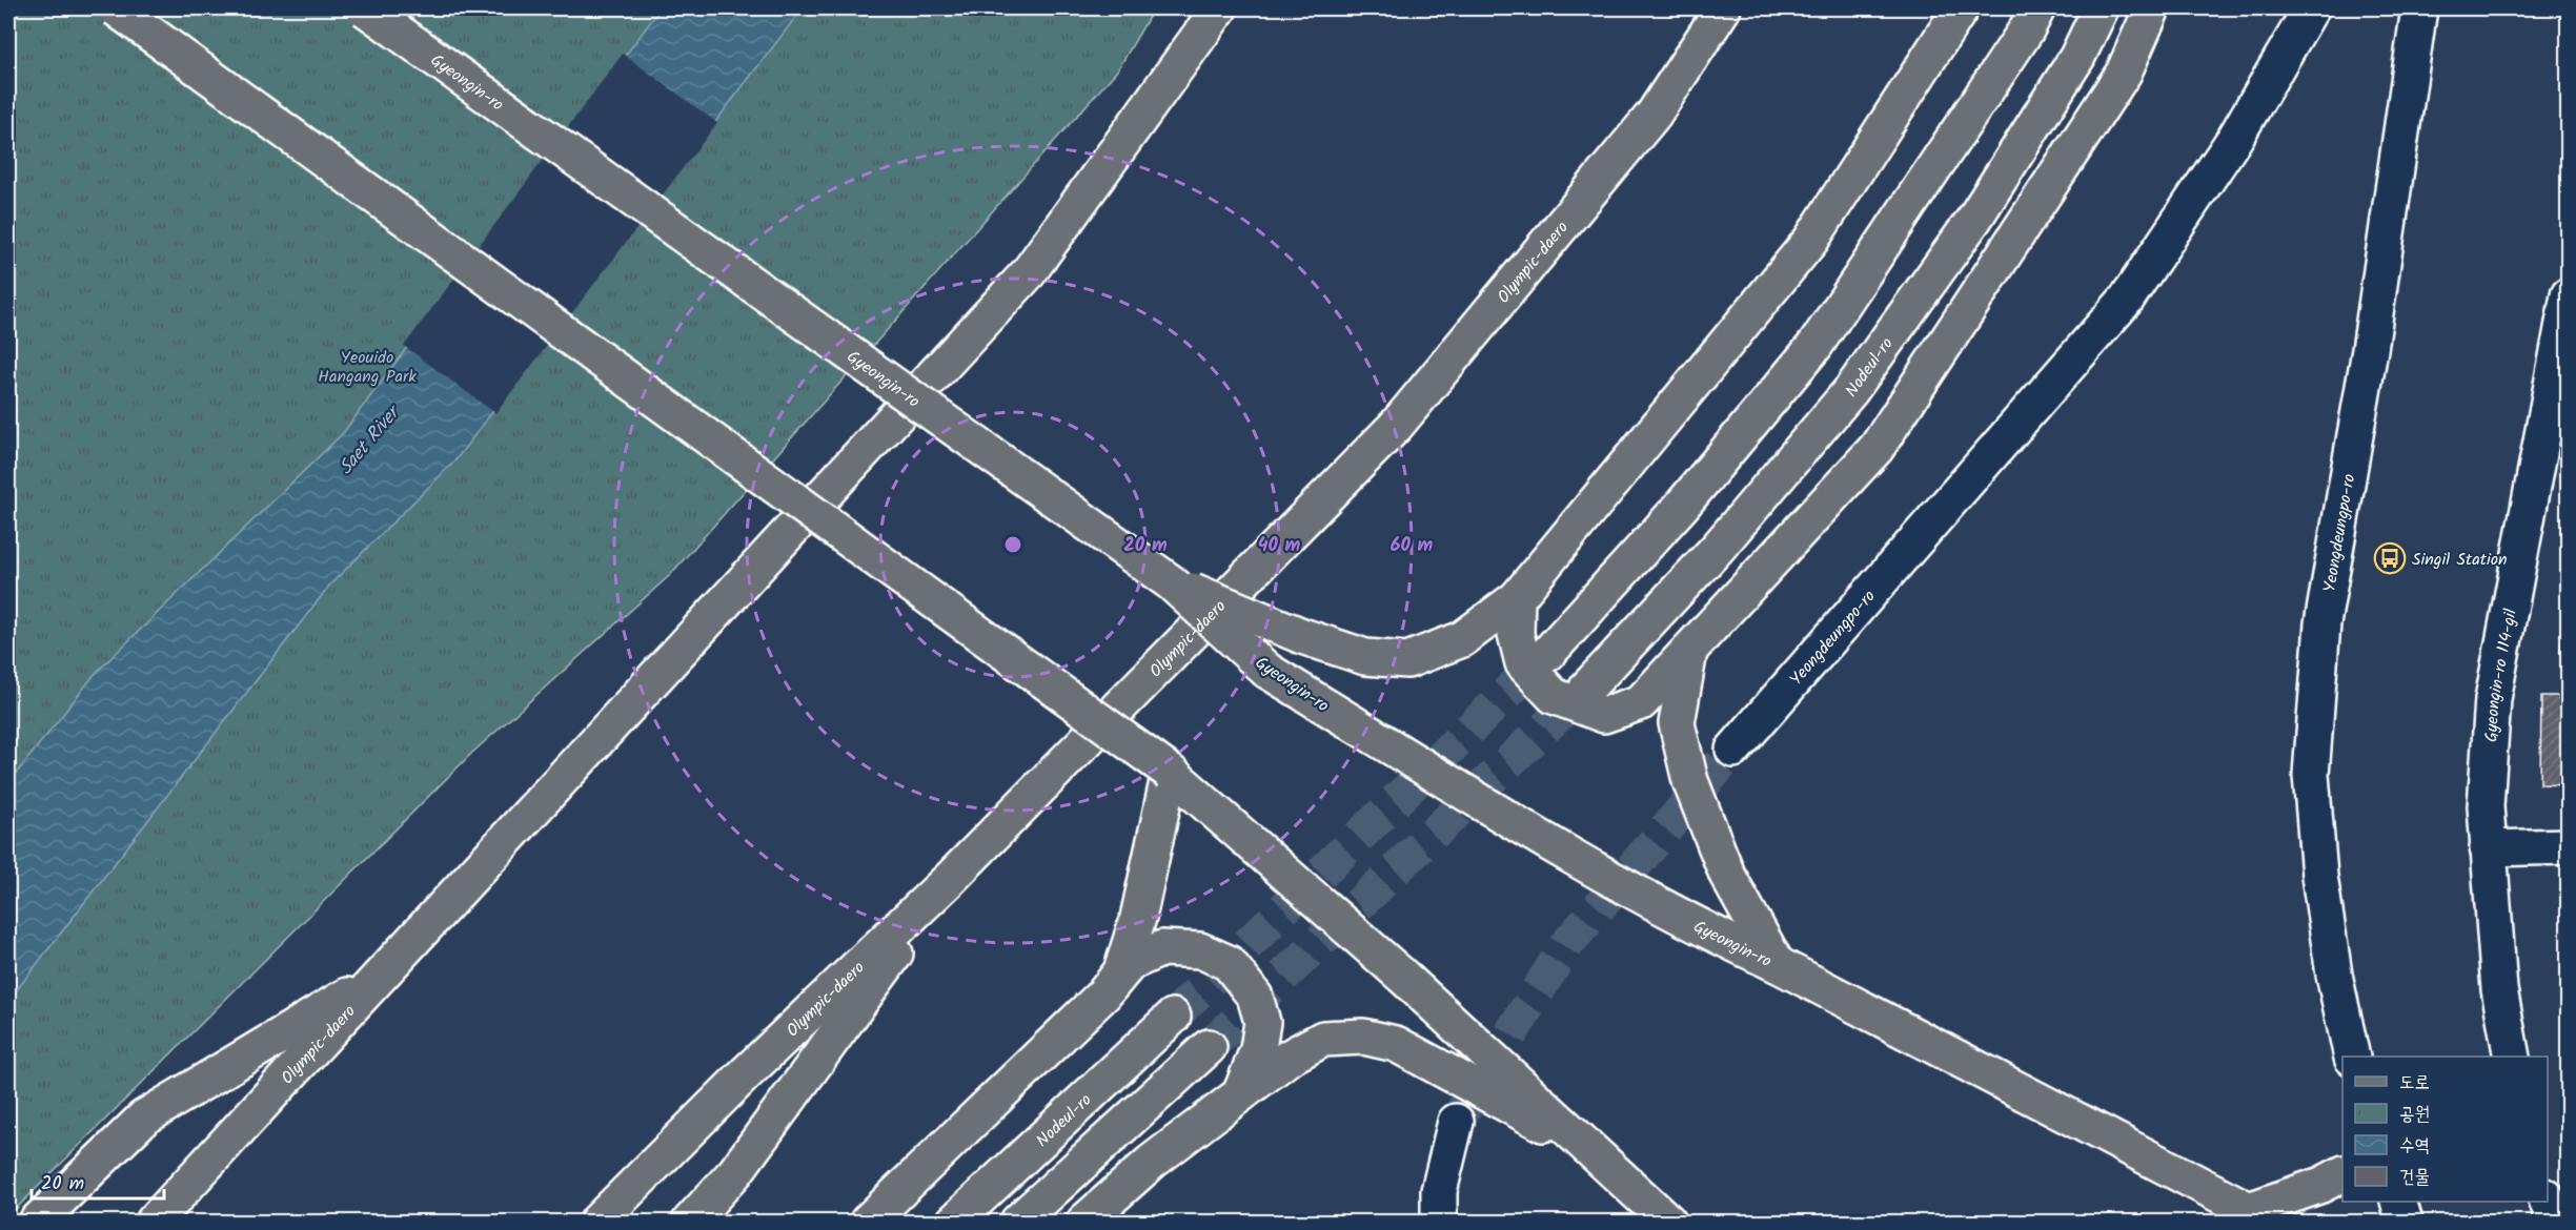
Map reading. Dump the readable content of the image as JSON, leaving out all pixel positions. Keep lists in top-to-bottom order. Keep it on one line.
{"streets":{"main road":["Gyeongin-ro","Olympic-daero","Nodeul-ro","Yeongdeungpo-ro","Gyeongin-ro 114-gil"]},"water":["Saet River"],"parks":["Yeouido Hangang Park"],"places":{"bus stop":["Singil Station"]},"legend":["도로","공원","수역","건물"],"scale_bar":"20 m","rings":["20 m","40 m","60 m"]}
